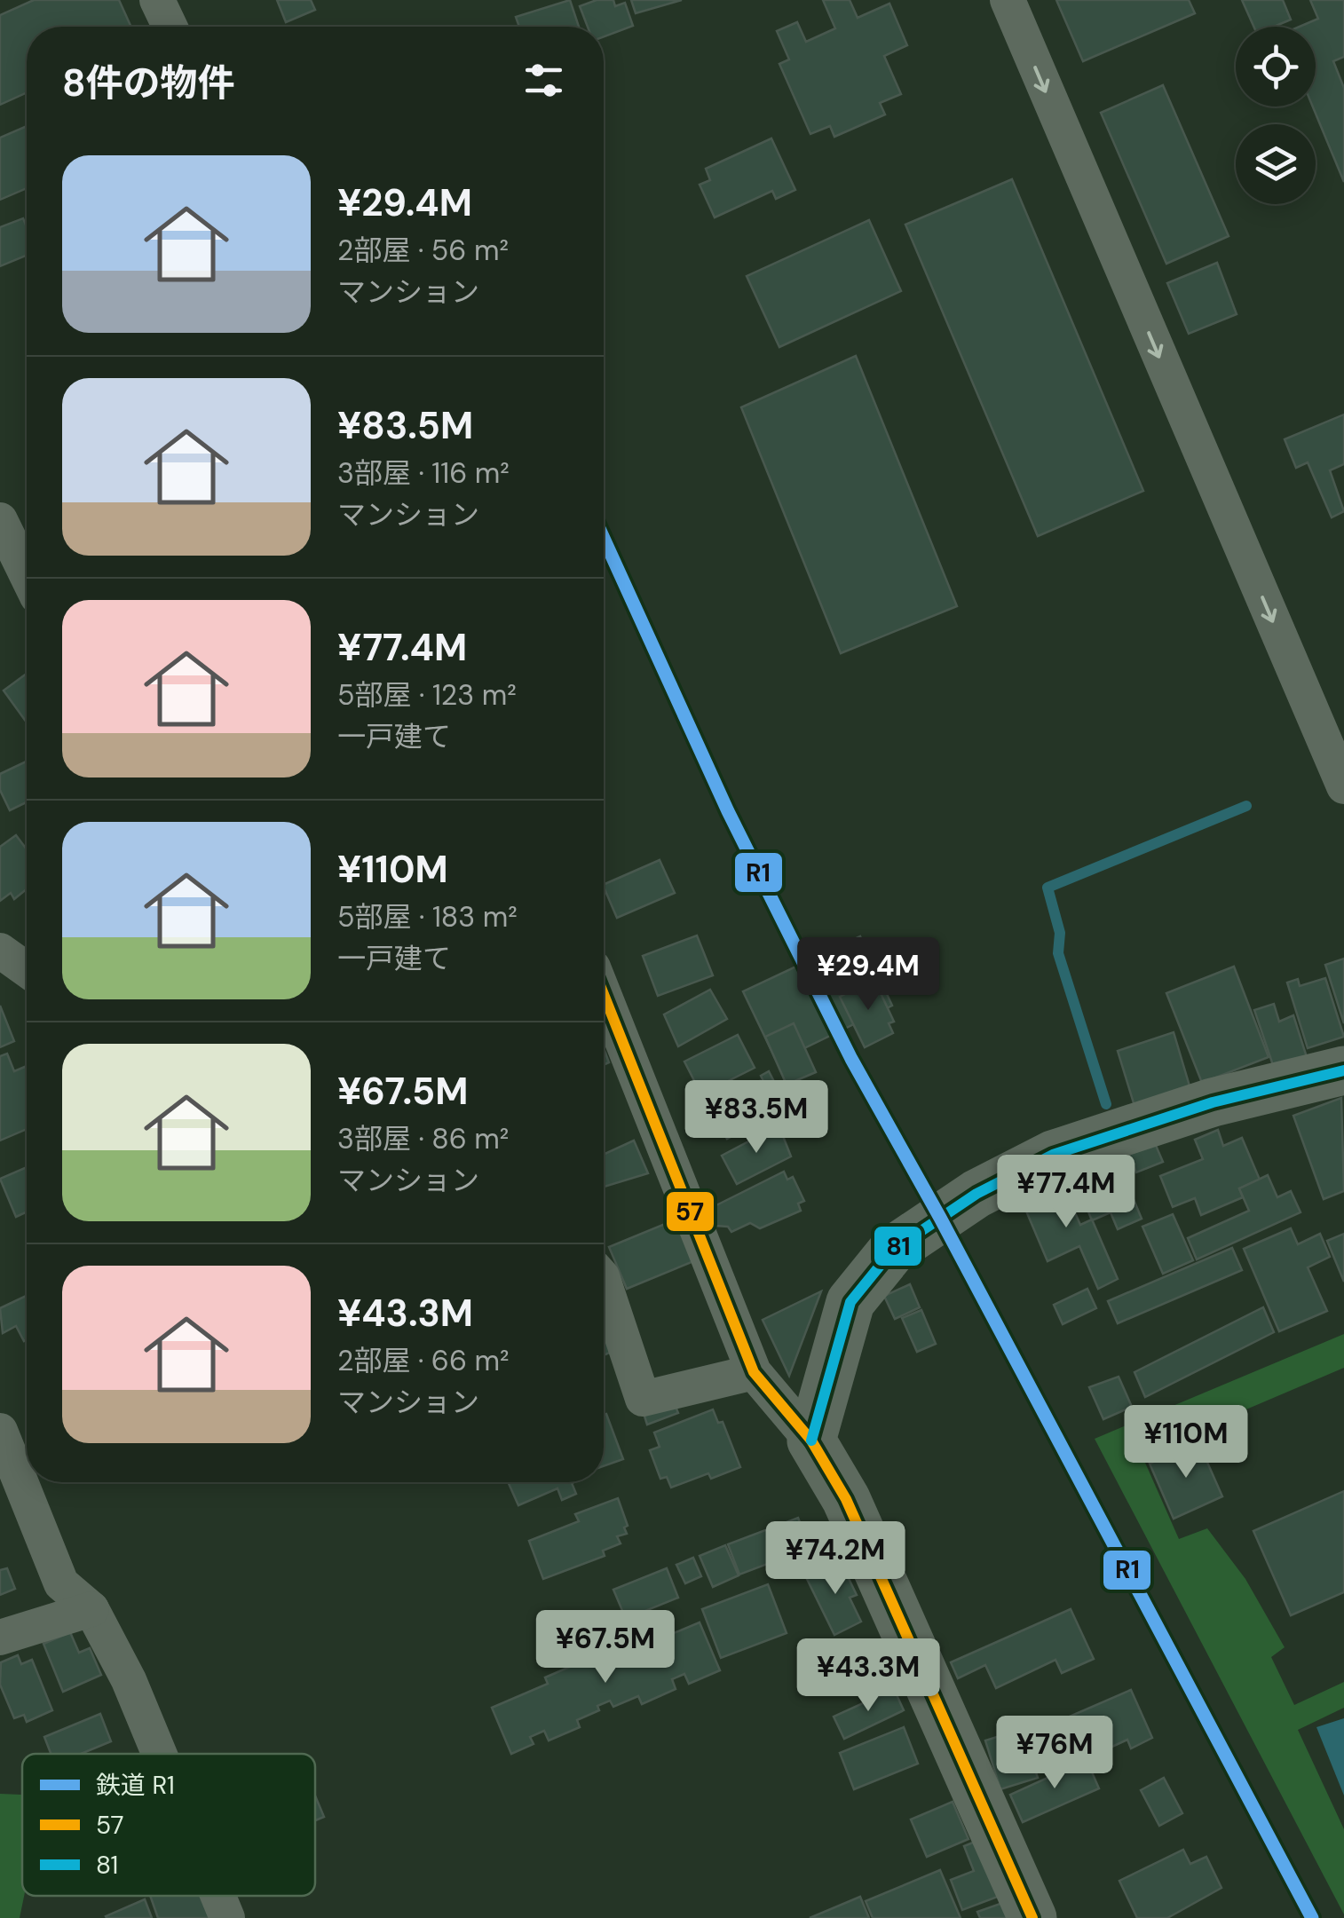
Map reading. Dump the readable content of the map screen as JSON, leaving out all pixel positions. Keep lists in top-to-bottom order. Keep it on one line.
{"lines":["rail line R1","transit line 57","transit line 81"],"legend":["鉄道 R1","57","81"],"page":{"heading":"8件の物件","list":[{"name":"¥29.4M","note":"2部屋 · 56 m² · マンション"},{"name":"¥83.5M","note":"3部屋 · 116 m² · マンション"},{"name":"¥77.4M","note":"5部屋 · 123 m² · 一戸建て"},{"name":"¥110M","note":"5部屋 · 183 m² · 一戸建て"},{"name":"¥67.5M","note":"3部屋 · 86 m² · マンション"},{"name":"¥43.3M","note":"2部屋 · 66 m² · マンション"}],"price":["¥29.4M","¥83.5M","¥77.4M","¥110M","¥74.2M","¥67.5M","¥43.3M","¥76M"]}}
